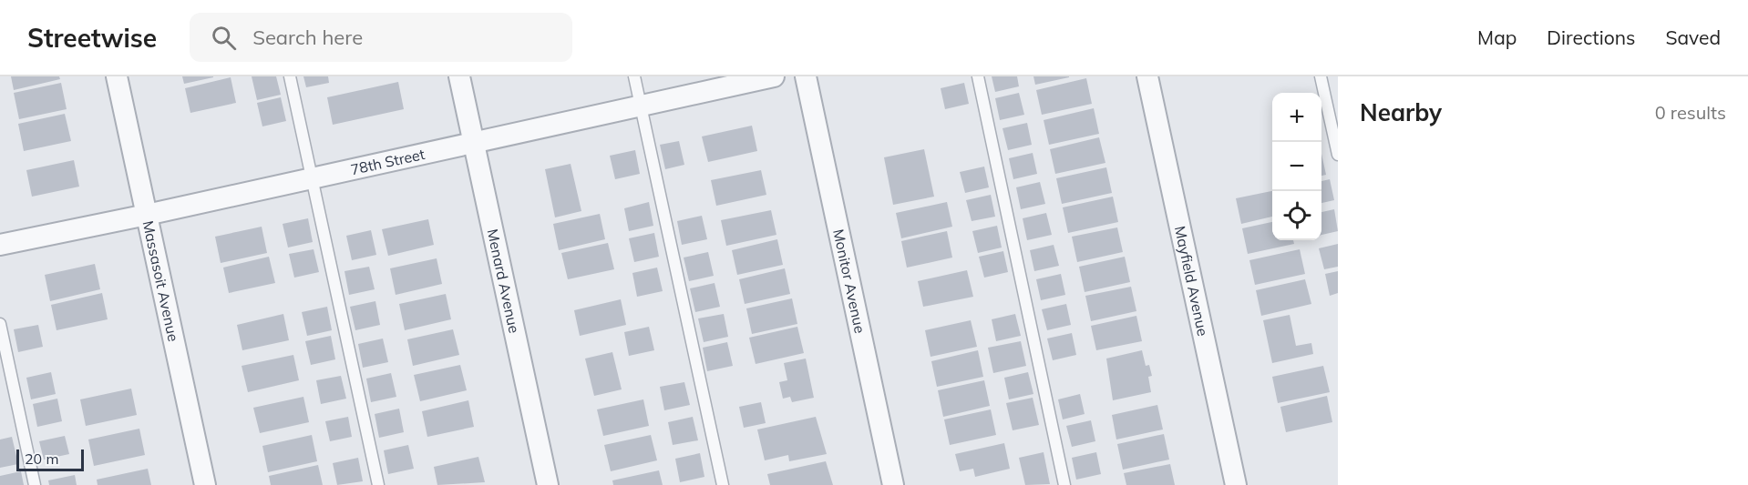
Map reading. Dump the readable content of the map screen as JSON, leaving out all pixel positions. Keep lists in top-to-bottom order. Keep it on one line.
{"streets":{"street":["78th Street","Monitor Avenue","Mayfield Avenue","Massasoit Avenue","Menard Avenue"]},"crossings":[["78th Street","Massasoit Avenue"],["78th Street","Menard Avenue"]],"scale_bar":"20 m","page":{"header":"Streetwise","search":"Search here","nav":["Map","Directions","Saved"],"heading":["Nearby","0 results"],"map_buttons":["+","−"],"scale":"20 m"}}
